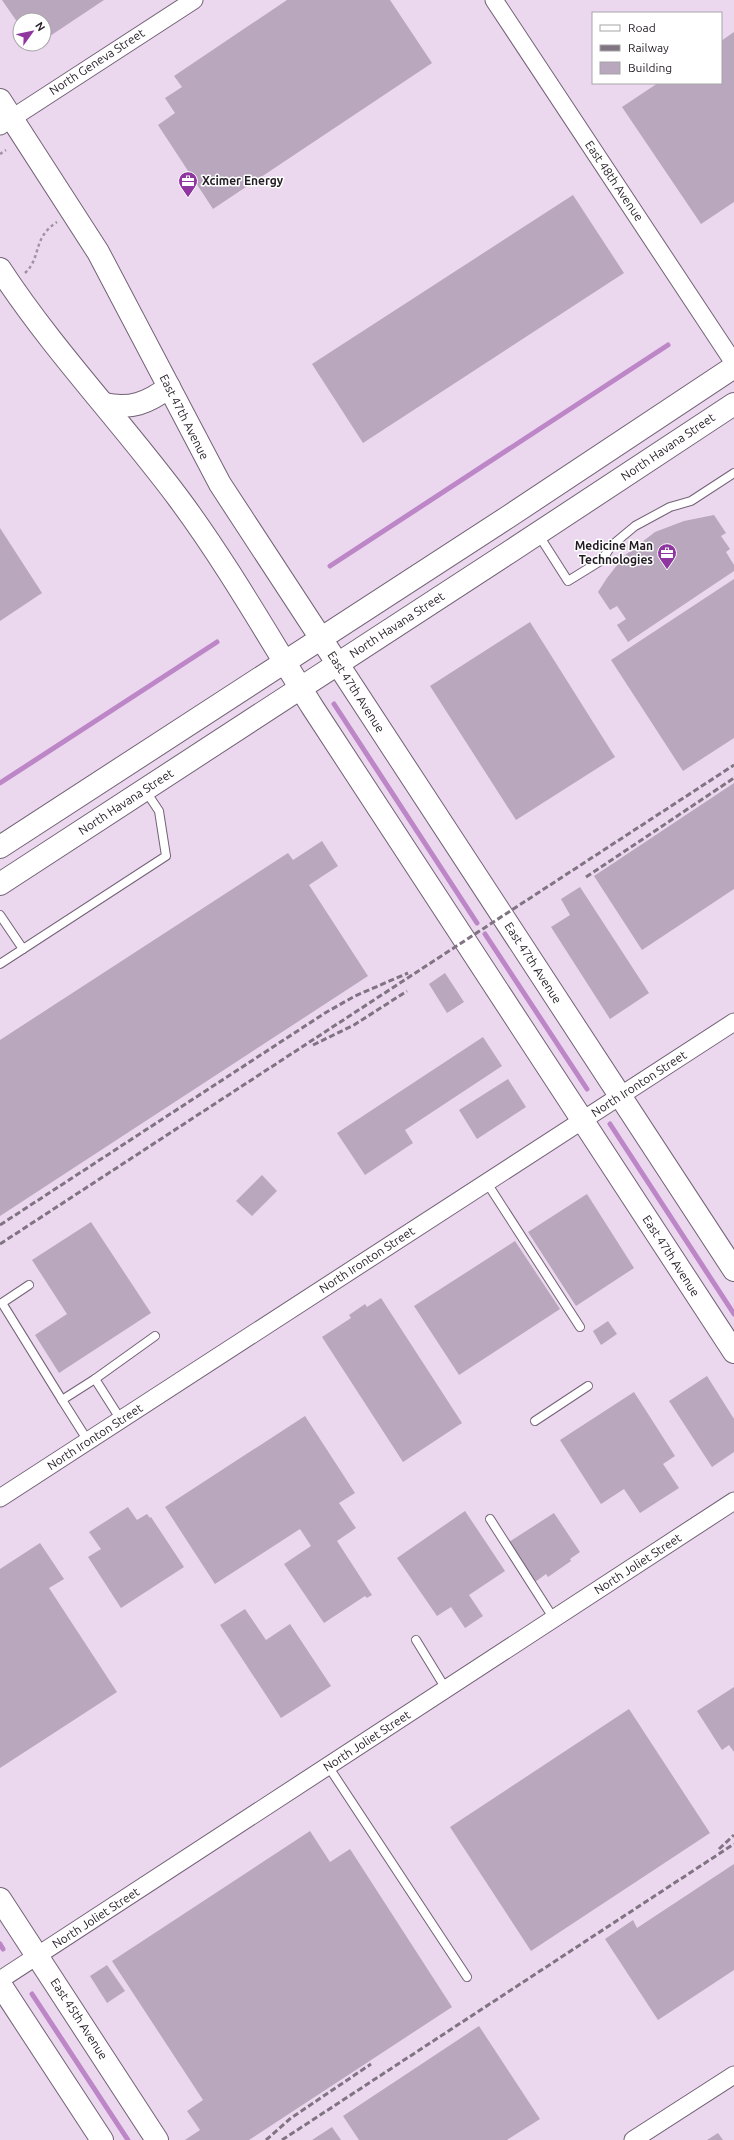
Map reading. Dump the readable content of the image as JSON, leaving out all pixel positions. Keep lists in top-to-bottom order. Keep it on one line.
{"streets":{"main road":["East 47th Avenue","North Havana Street","East 45th Avenue"],"street":["North Geneva Street","East 48th Avenue","North Ironton Street","North Joliet Street"]},"crossings":[["North Geneva Street","East 47th Avenue"],["East 47th Avenue","North Havana Street"],["East 47th Avenue","North Ironton Street"],["North Joliet Street","East 45th Avenue"]],"places":{"office":["Xcimer Energy","Medicine Man Technologies"]},"legend":["Road","Railway","Building"],"north":"top right"}
